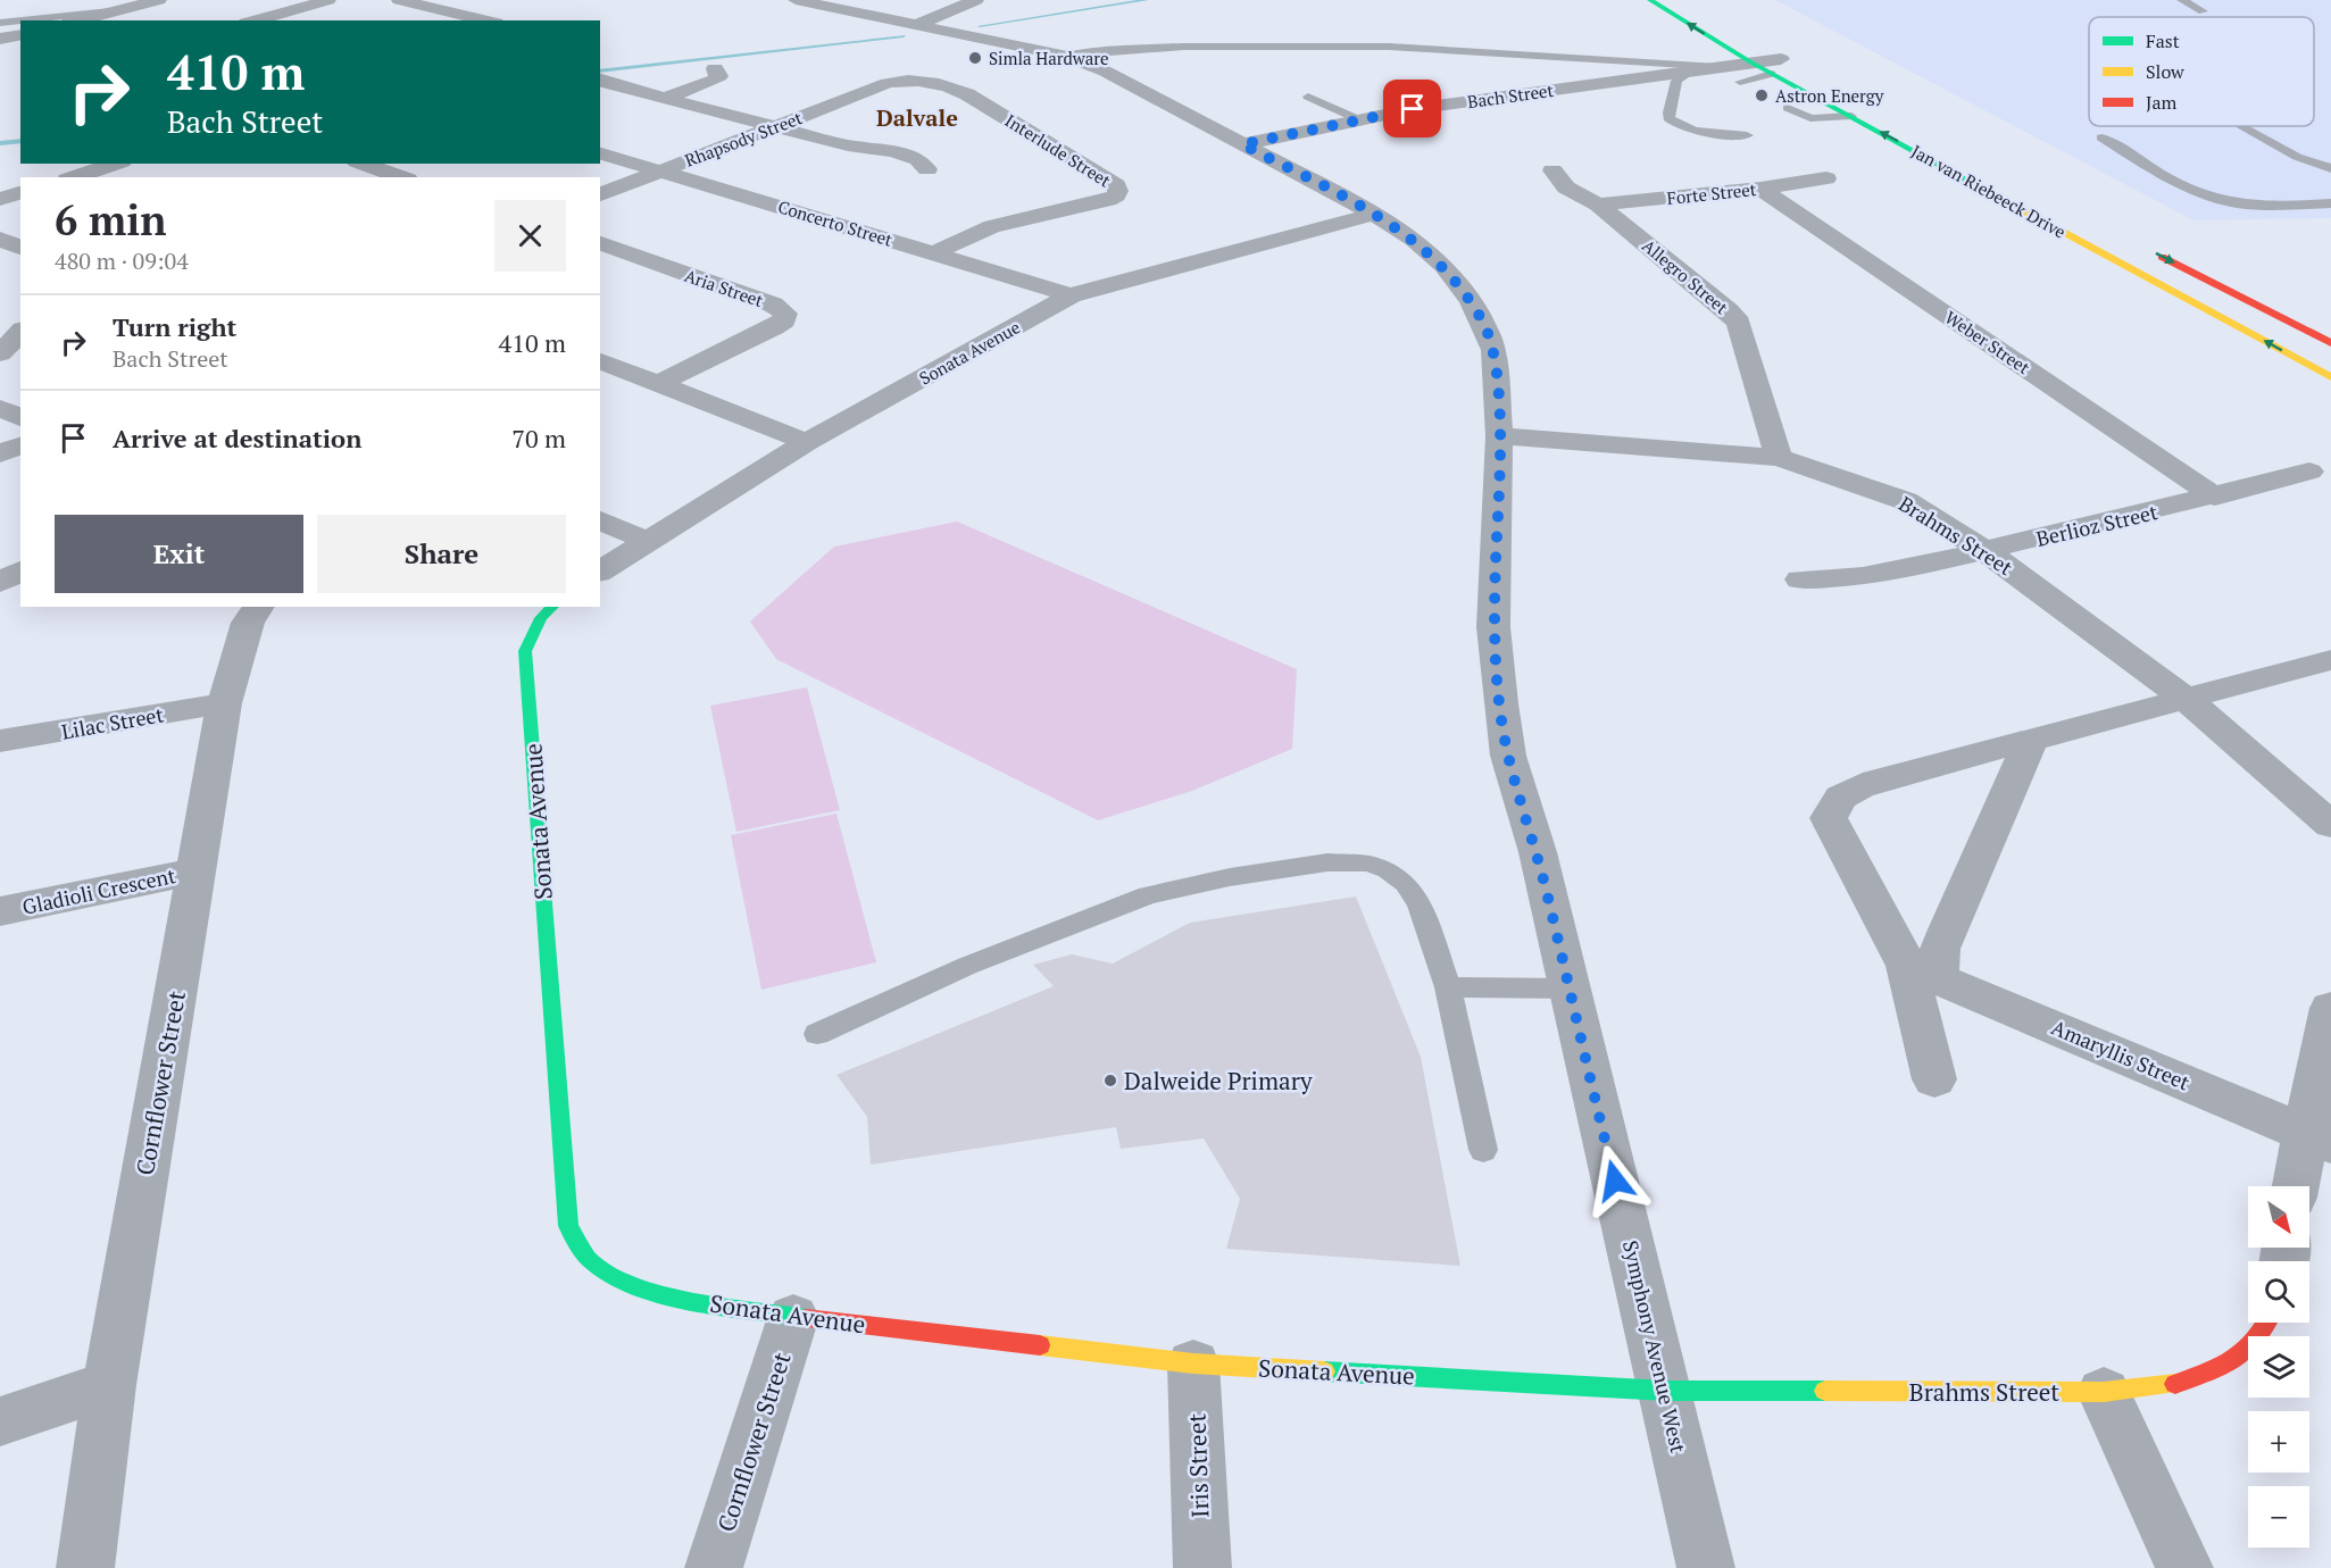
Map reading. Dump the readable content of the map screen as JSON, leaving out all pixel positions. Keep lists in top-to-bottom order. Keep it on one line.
{"streets":{"main road":["Jan van Riebeeck Drive","Sonata Avenue","Brahms Street"],"street":["Bach Street","Rhapsody Street","Interlude Street","Forte Street","Concerto Street","Allegro Street","Aria Street","Weber Street","Berlioz Street","Lilac Street","Gladioli Crescent","Amaryllis Street","Cornflower Street","Symphony Avenue West","Iris Street"]},"crossings":[["Bach Street","Jan van Riebeeck Drive"],["Bach Street","Symphony Avenue West"],["Rhapsody Street","Interlude Street"],["Rhapsody Street","Concerto Street"],["Interlude Street","Concerto Street"],["Forte Street","Allegro Street"],["Forte Street","Weber Street"],["Concerto Street","Sonata Avenue"],["Allegro Street","Brahms Street"],["Weber Street","Berlioz Street"],["Sonata Avenue","Brahms Street"],["Sonata Avenue","Cornflower Street"],["Sonata Avenue","Symphony Avenue West"],["Sonata Avenue","Iris Street"],["Berlioz Street","Brahms Street"],["Brahms Street","Symphony Avenue West"],["Lilac Street","Cornflower Street"],["Gladioli Crescent","Cornflower Street"]],"districts":["Dalvale"],"places":["Simla Hardware","Astron Energy","Dalweide Primary"],"legend":["Fast","Slow","Jam"],"north":"bottom right","page":{"turn":["410 m","Bach Street"],"heading":["6 min","480 m · 09:04"],"list":[{"name":"Turn right","note":"Bach Street","value":"410 m"},{"name":"Arrive at destination","value":"70 m"}],"buttons":["Exit","Share"],"map_buttons":["+","−"]}}
